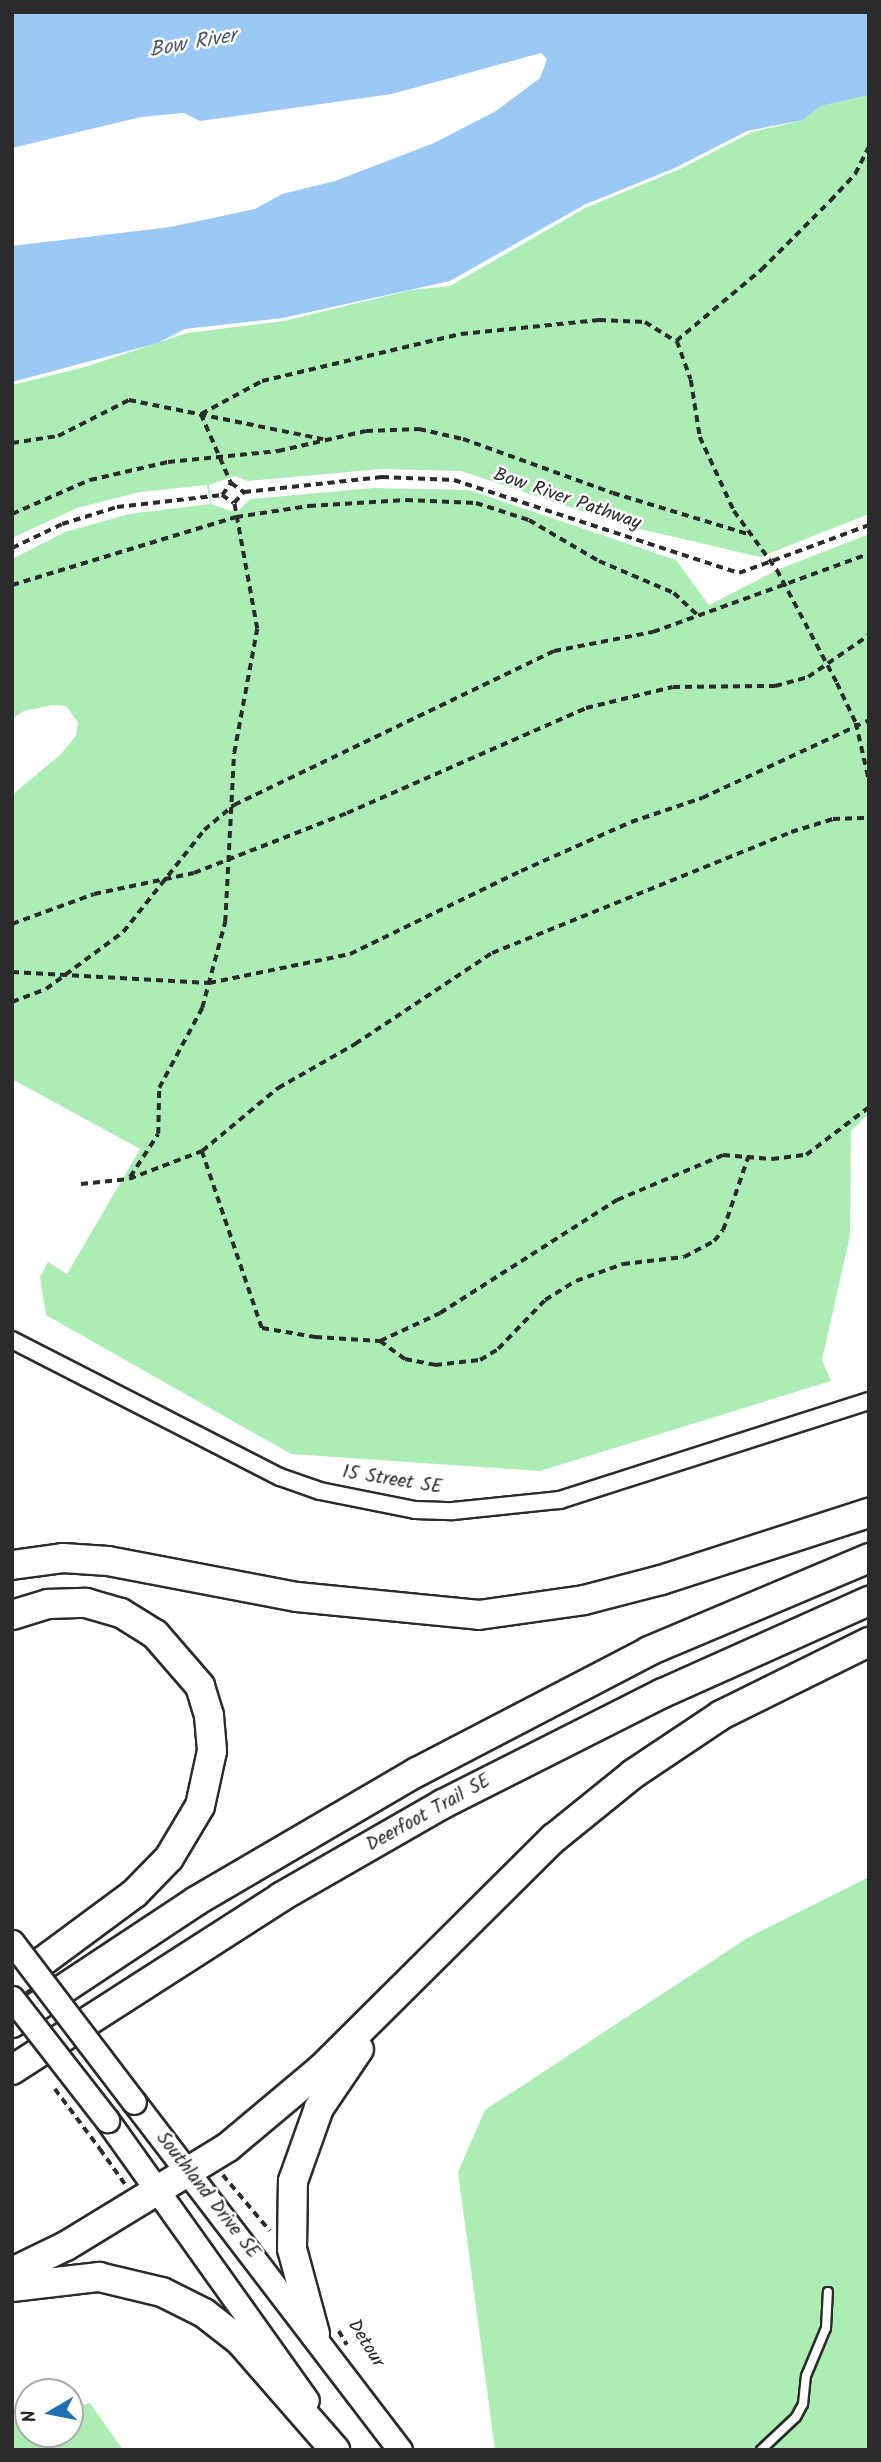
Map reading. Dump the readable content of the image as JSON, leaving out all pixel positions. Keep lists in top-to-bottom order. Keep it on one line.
{"streets":{"highway":["Deerfoot Trail SE"],"main road":["Southland Drive SE"],"street":["15 Street SE"],"path":["Bow River Pathway","Detour"]},"crossings":[["Southland Drive SE","Detour"]],"water":["Bow River"],"north":"left"}
